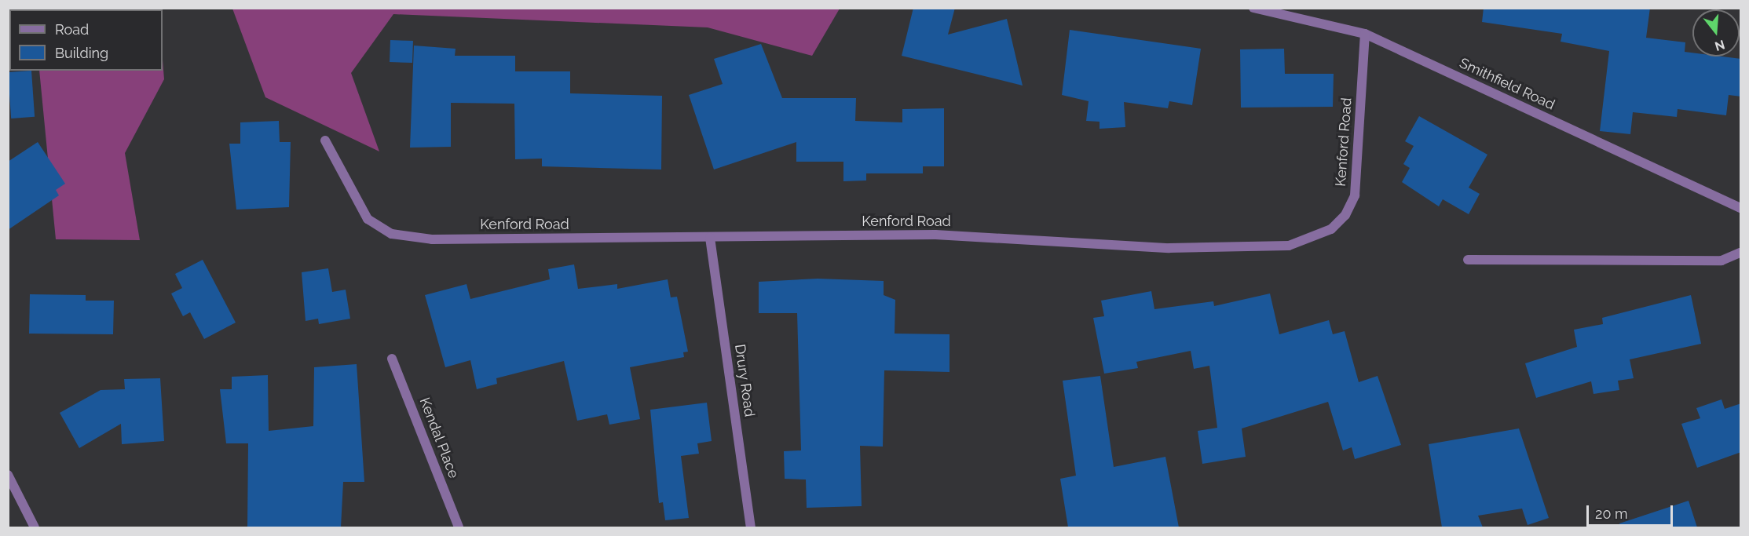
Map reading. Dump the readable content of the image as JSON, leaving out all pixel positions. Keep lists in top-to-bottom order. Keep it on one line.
{"streets":{"street":["Smithfield Road","Kenford Road","Drury Road","Kendal Place"]},"crossings":[["Smithfield Road","Kenford Road"],["Kenford Road","Drury Road"]],"legend":["Road","Building"],"scale_bar":"20 m","north":"bottom"}
